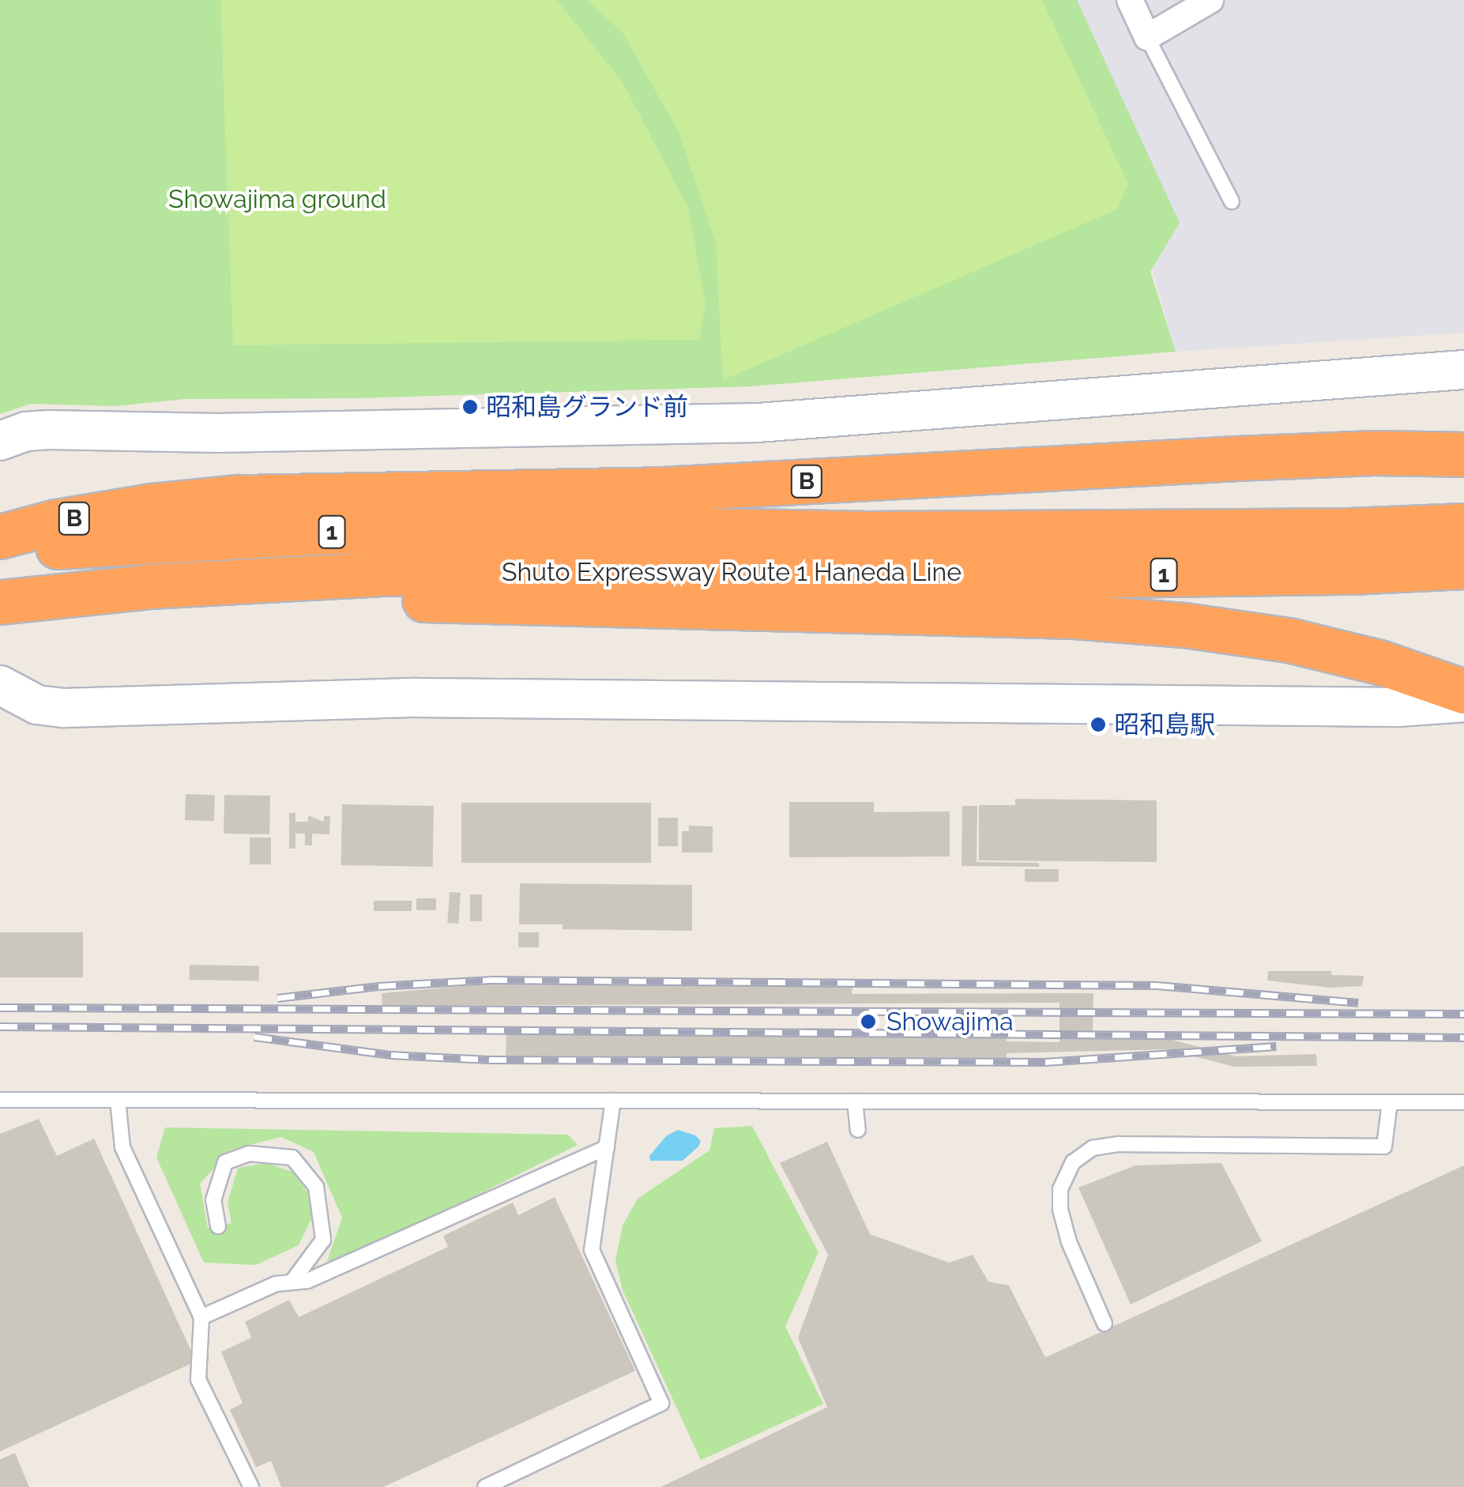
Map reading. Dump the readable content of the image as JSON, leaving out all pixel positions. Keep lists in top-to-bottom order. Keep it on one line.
{"streets":{"highway":["B","1","Shuto Expressway Route 1 Haneda Line"]},"parks":["Showajima ground"],"places":["昭和島グランド前","昭和島駅","Showajima"]}
